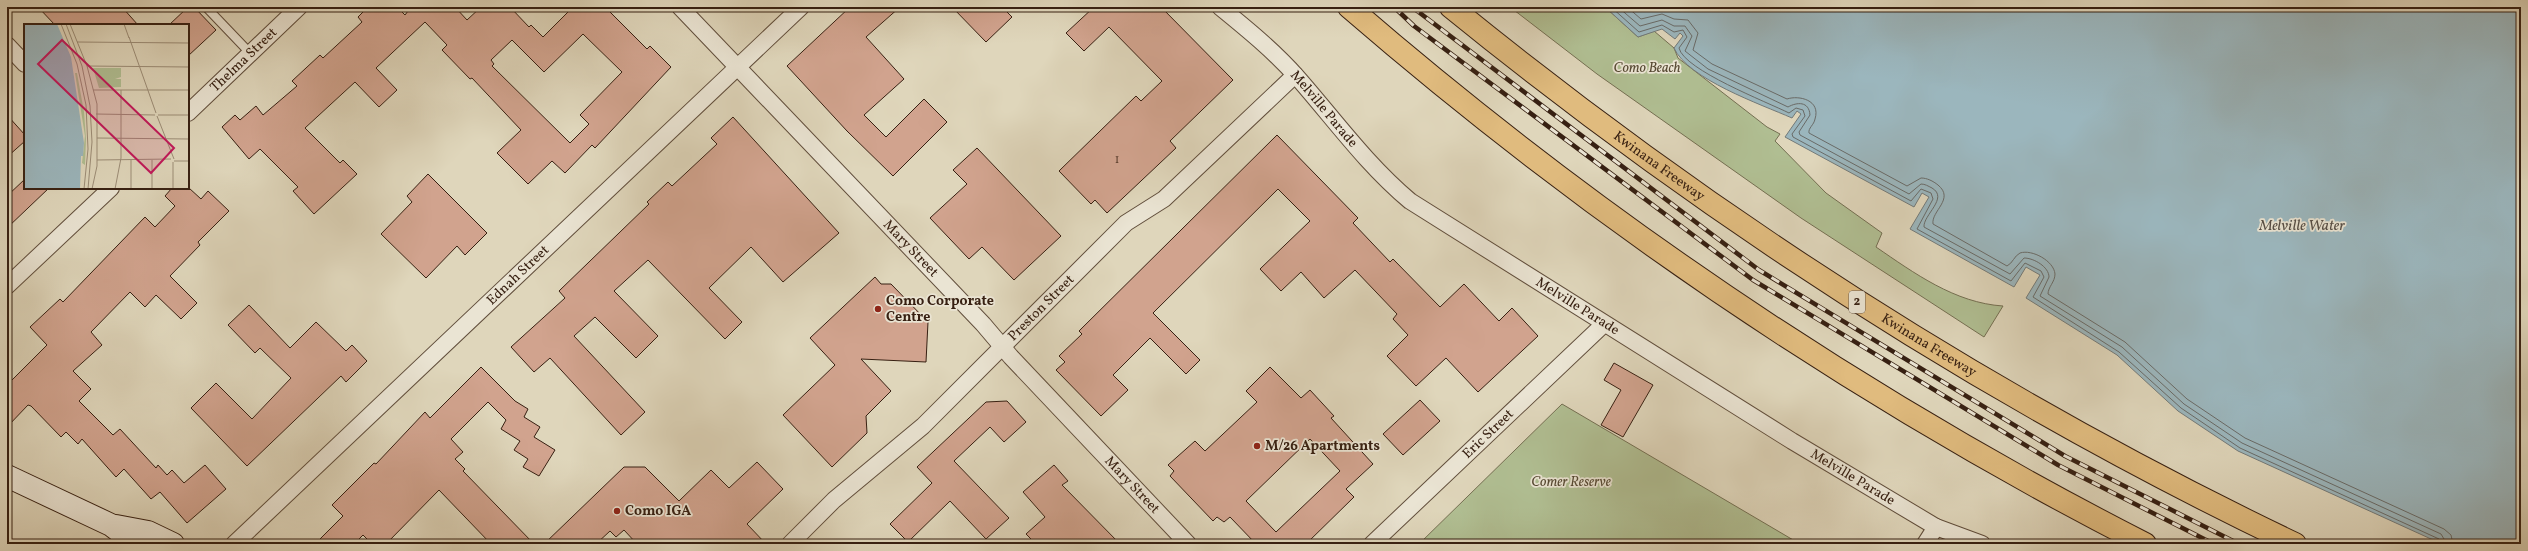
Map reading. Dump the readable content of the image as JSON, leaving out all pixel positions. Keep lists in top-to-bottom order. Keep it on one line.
{"streets":{"highway":["Kwinana Freeway","2"],"street":["Thelma Street","Melville Parade","Mary Street","Ednah Street","Preston Street","Eric Street"]},"crossings":[["Melville Parade","Preston Street"],["Melville Parade","Eric Street"],["Mary Street","Ednah Street"],["Mary Street","Preston Street"]],"water":["Melville Water"],"parks":["Como Beach","Comer Reserve"],"places":["Como Corporate Centre","M/26 Apartments","Como IGA"],"house_numbers":["1"]}
